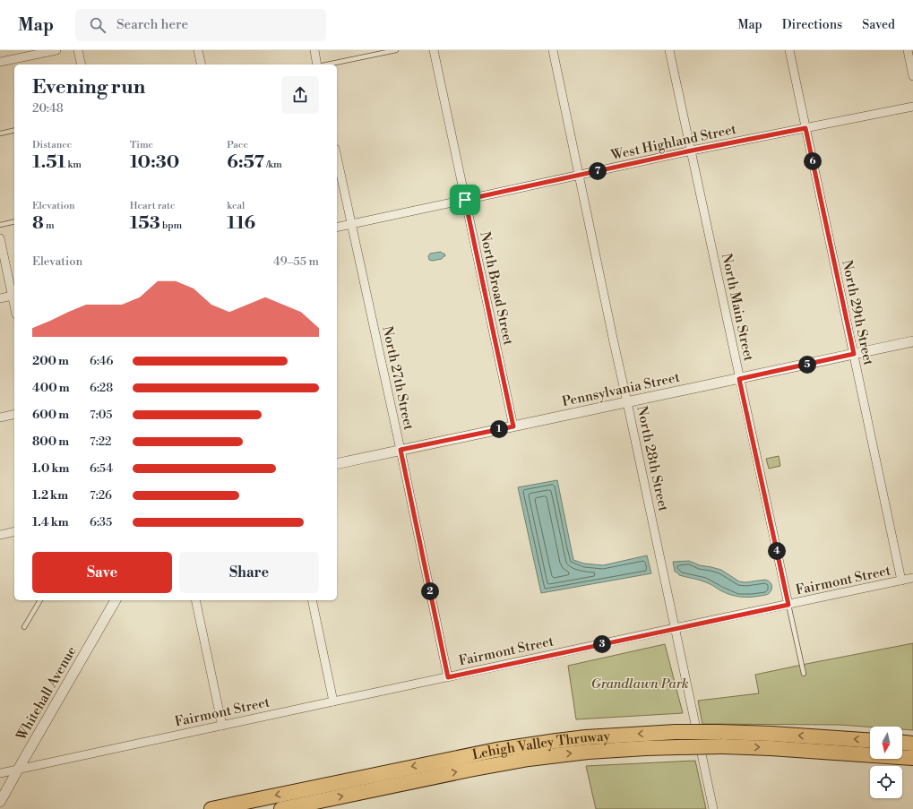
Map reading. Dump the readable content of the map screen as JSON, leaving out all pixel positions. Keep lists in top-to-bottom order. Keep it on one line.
{"streets":{"highway":["Lehigh Valley Thruway"],"street":["West Highland Street","North Broad Street","North Main Street","North 29th Street","North 27th Street","Pennsylvania Street","North 28th Street","Fairmont Street","Whitehall Avenue"]},"crossings":[["West Highland Street","North Broad Street"],["West Highland Street","North Main Street"],["West Highland Street","North 29th Street"],["West Highland Street","North 27th Street"],["West Highland Street","North 28th Street"],["North Broad Street","Pennsylvania Street"],["North Main Street","Pennsylvania Street"],["North Main Street","Fairmont Street"],["North 29th Street","Pennsylvania Street"],["North 29th Street","Fairmont Street"],["North 27th Street","Pennsylvania Street"],["North 27th Street","Fairmont Street"],["Pennsylvania Street","North 28th Street"],["North 28th Street","Fairmont Street"],["Fairmont Street","Whitehall Avenue"]],"parks":["Grandlawn Park"],"north":"bottom","page":{"header":"Map","search":"Search here","nav":["Map","Directions","Saved"],"heading":["Evening run","20:48"],"stats":[["Distance","1.51 km"],["Time","10:30"],["Pace","6:57 /km"],["Elevation","8 m"],["Heart rate","153 bpm"],["kcal","116"]],"pins":["6","7","5","1","4","2","3"],"chart":["Elevation","49–55 m"],"list":[{"name":"200 m","note":"6:46"},{"name":"400 m","note":"6:28"},{"name":"600 m","note":"7:05"},{"name":"800 m","note":"7:22"},{"name":"1.0 km","note":"6:54"},{"name":"1.2 km","note":"7:26"},{"name":"1.4 km","note":"6:35"}],"buttons":["Save","Share"]}}
